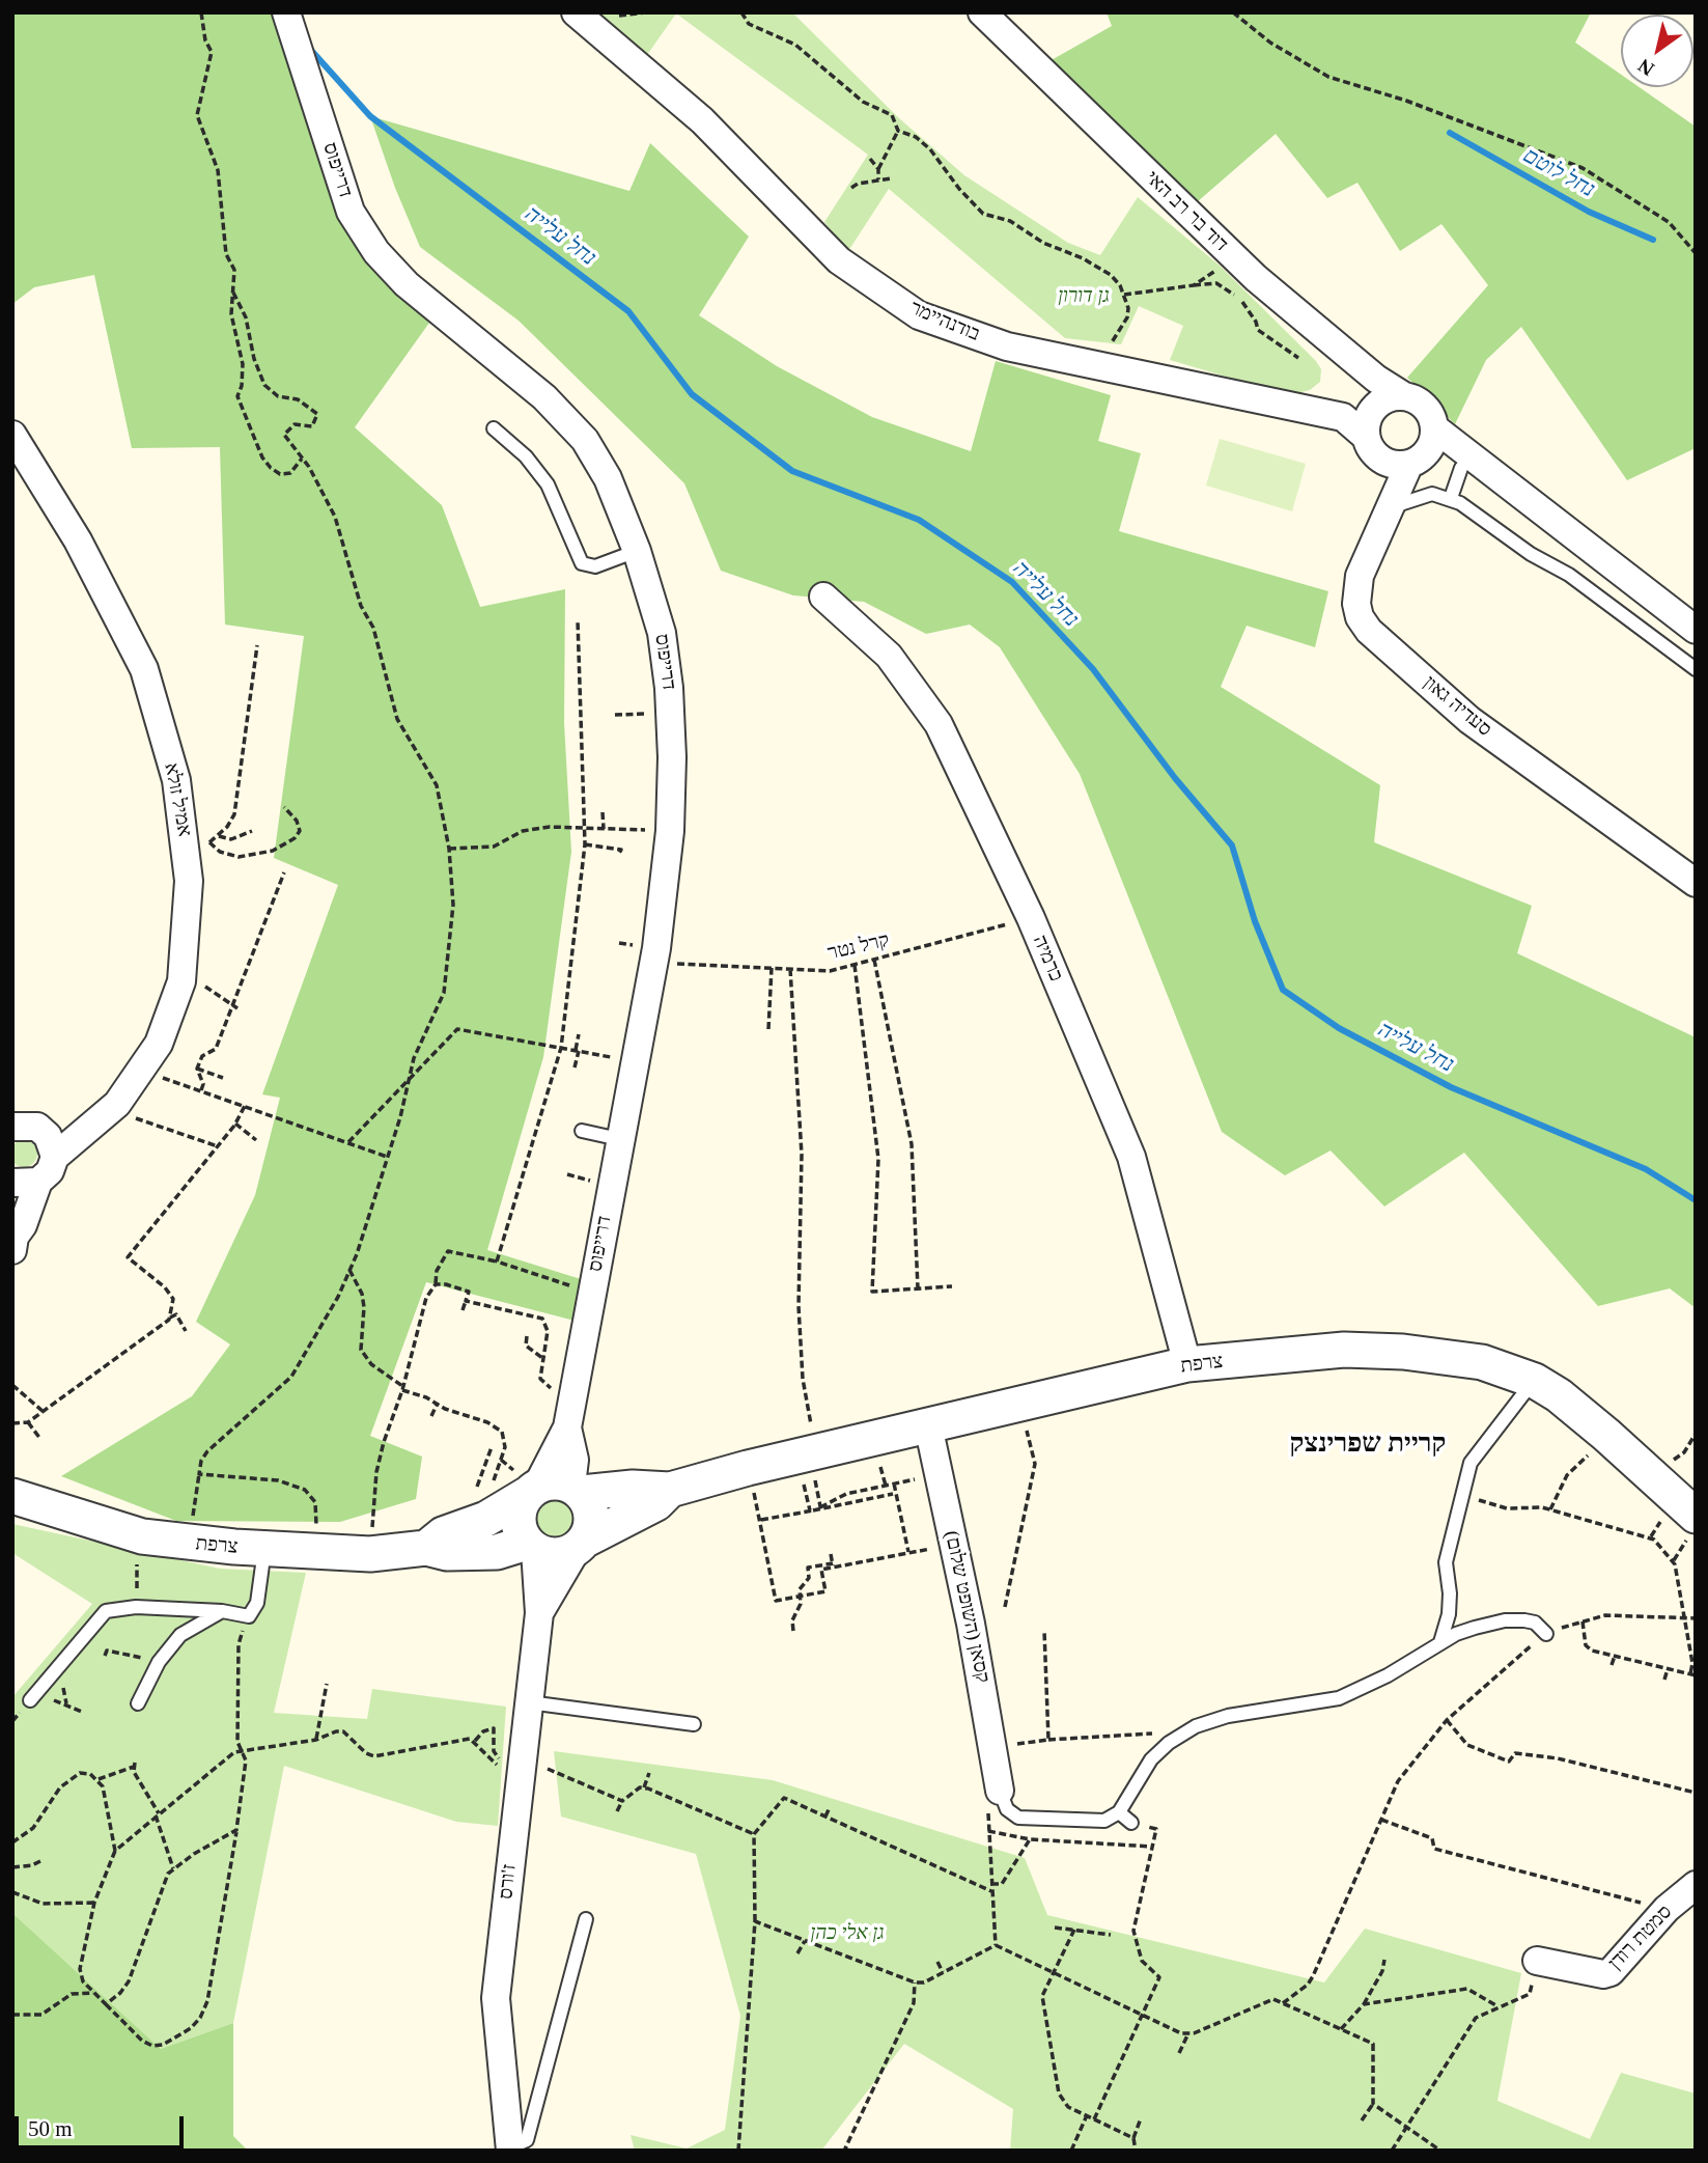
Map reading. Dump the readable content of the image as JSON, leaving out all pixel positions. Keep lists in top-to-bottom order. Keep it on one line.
{"streets":{"street":["דרייפוס","דוד בר רב האי","בודנהיימר","סעדיה גאון","אמיל זולא","כרמיה","צרפת","קסאן (השופט שלום)","ז'ורס","סמטת רודן"],"path":["קרל נטר"]},"crossings":[["דרייפוס","צרפת"],["דרייפוס","ז'ורס"],["דוד בר רב האי","בודנהיימר"],["דוד בר רב האי","סעדיה גאון"],["בודנהיימר","סעדיה גאון"],["קרל נטר","כרמיה"],["כרמיה","צרפת"],["צרפת","קסאן (השופט שלום)"],["צרפת","ז'ורס"]],"districts":["קריית שפרינצק"],"water":["נחל לוטם","נחל עלייה"],"parks":["גן דורון","גן אלי כהן"],"scale_bar":"50 m","north":"bottom left"}
